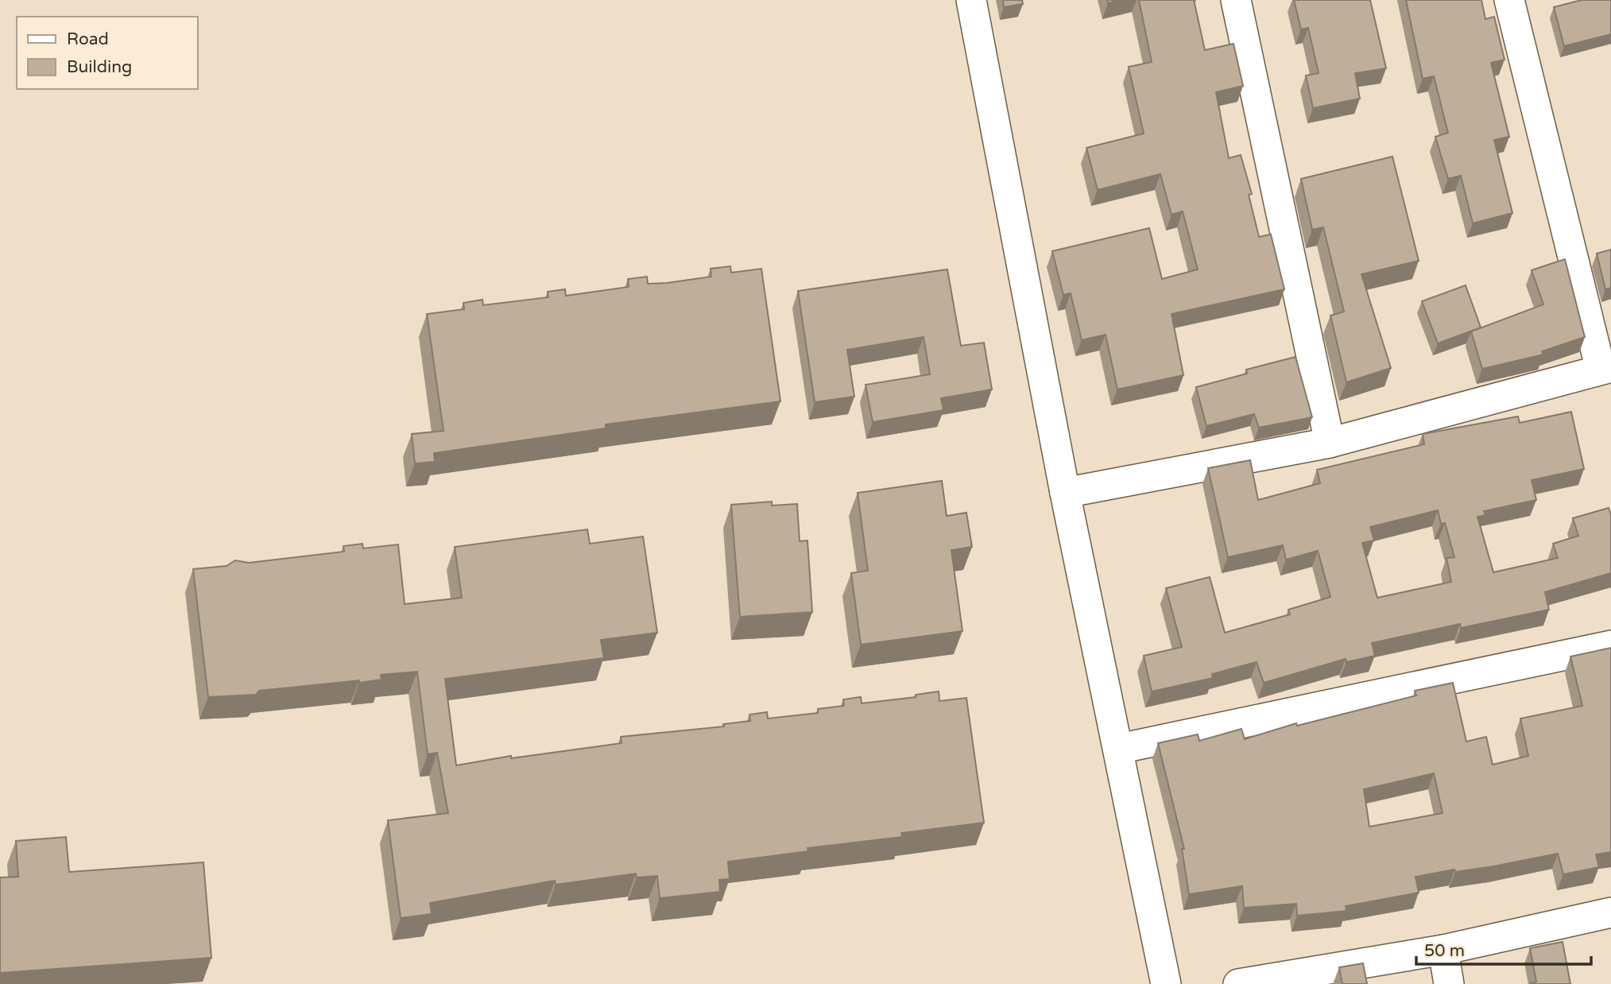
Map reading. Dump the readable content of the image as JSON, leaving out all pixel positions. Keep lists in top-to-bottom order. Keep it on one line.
{"legend":["Road","Building"],"scale_bar":"50 m"}
